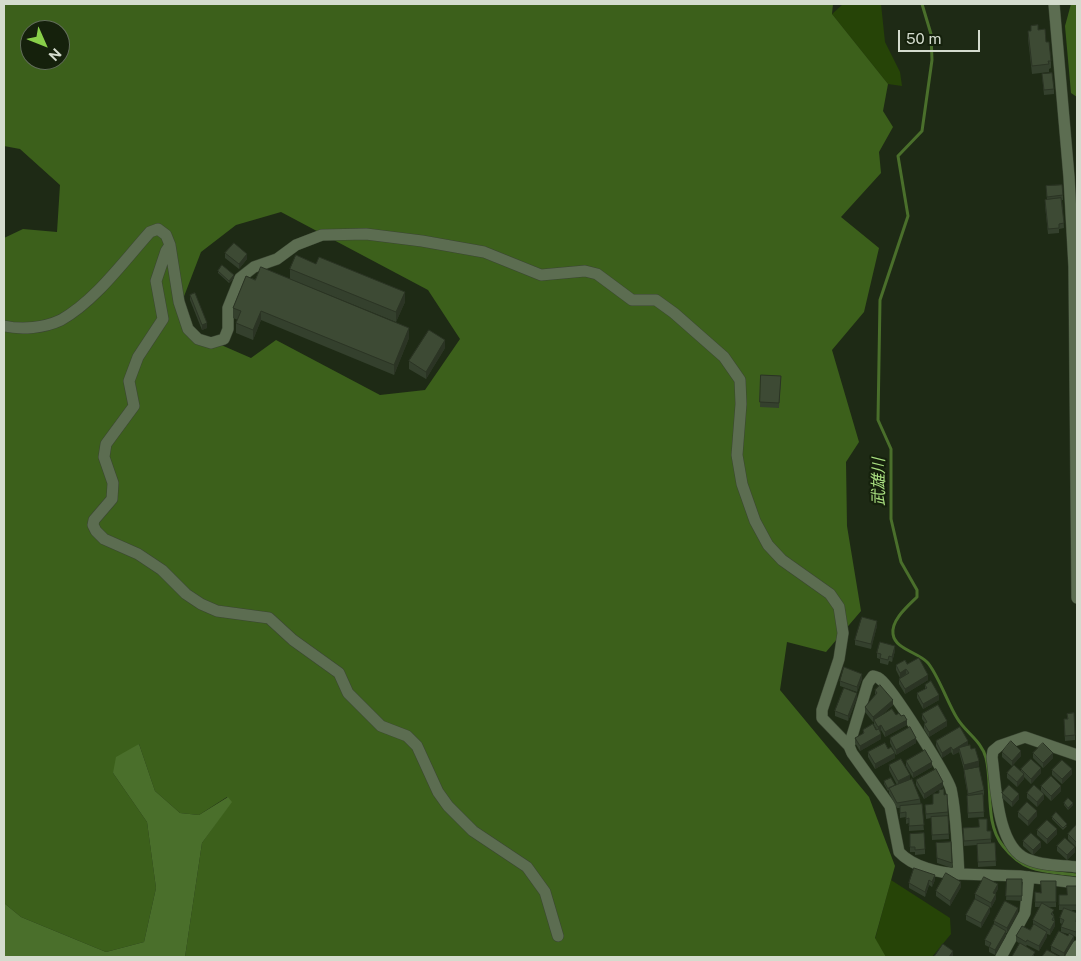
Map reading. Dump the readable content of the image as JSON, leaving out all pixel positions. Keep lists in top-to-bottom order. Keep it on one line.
{"water":["武雄川"],"scale_bar":"50 m","north":"bottom right"}
